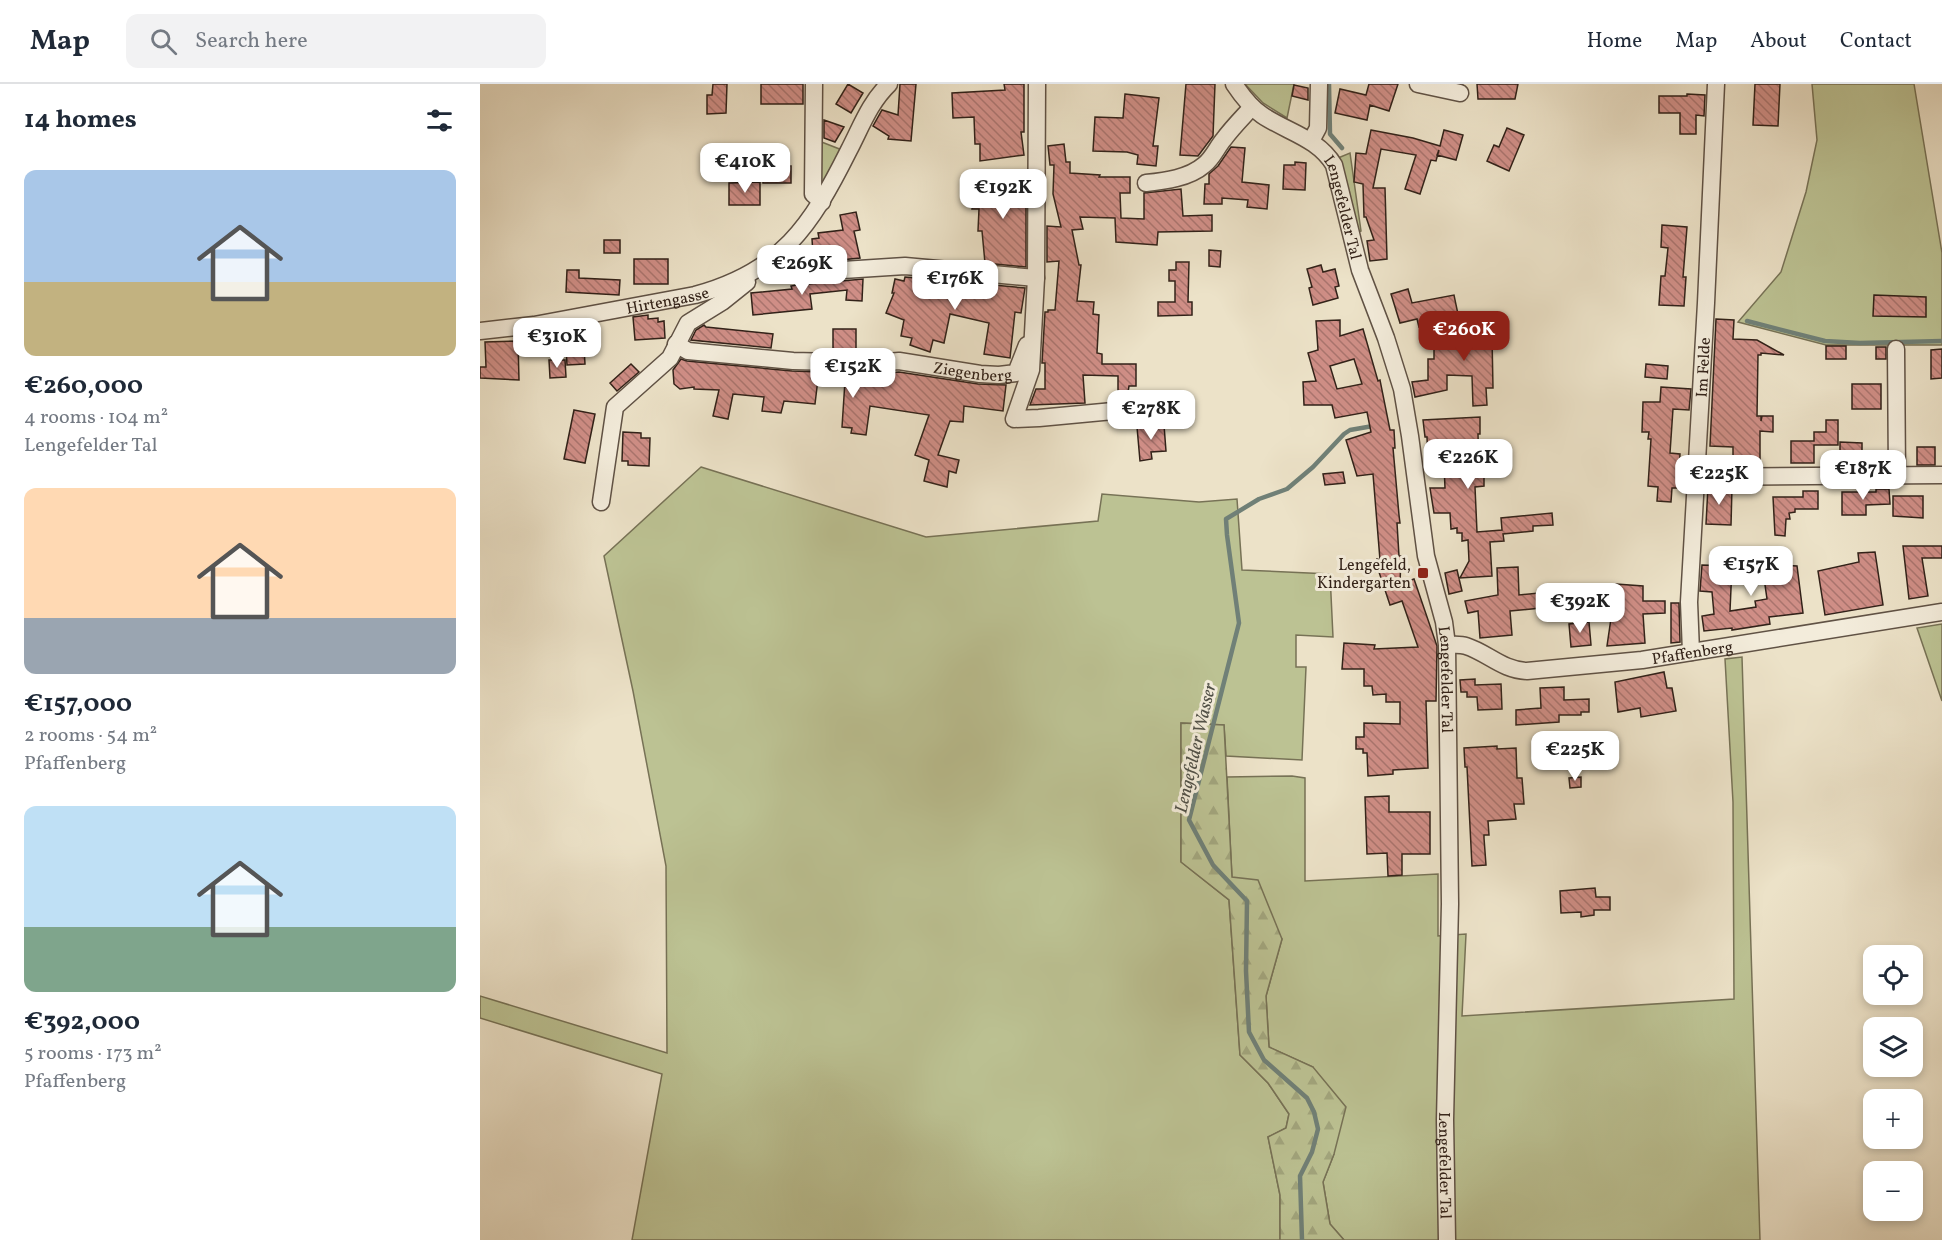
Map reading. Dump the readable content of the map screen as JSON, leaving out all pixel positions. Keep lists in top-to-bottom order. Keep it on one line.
{"streets":{"street":["Lengefelder Tal","Hirtengasse","Ziegenberg","Im Felde","Pfaffenberg"]},"crossings":[["Lengefelder Tal","Pfaffenberg"],["Im Felde","Pfaffenberg"]],"water":["Lengefelder Wasser"],"places":{"transit":["Lengefeld, Kindergarten"]},"page":{"header":"Map","search":"Search here","nav":["Home","Map","About","Contact"],"heading":"14 homes","price":["€410K","€192K","€269K","€176K","€260K","€310K","€152K","€278K","€226K","€187K","€225K","€157K","€392K","€225K"],"list":[{"name":"€260,000","note":"4 rooms · 104 m² · Lengefelder Tal"},{"name":"€157,000","note":"2 rooms · 54 m² · Pfaffenberg"},{"name":"€392,000","note":"5 rooms · 173 m² · Pfaffenberg"}],"map_buttons":["+","−"]}}
